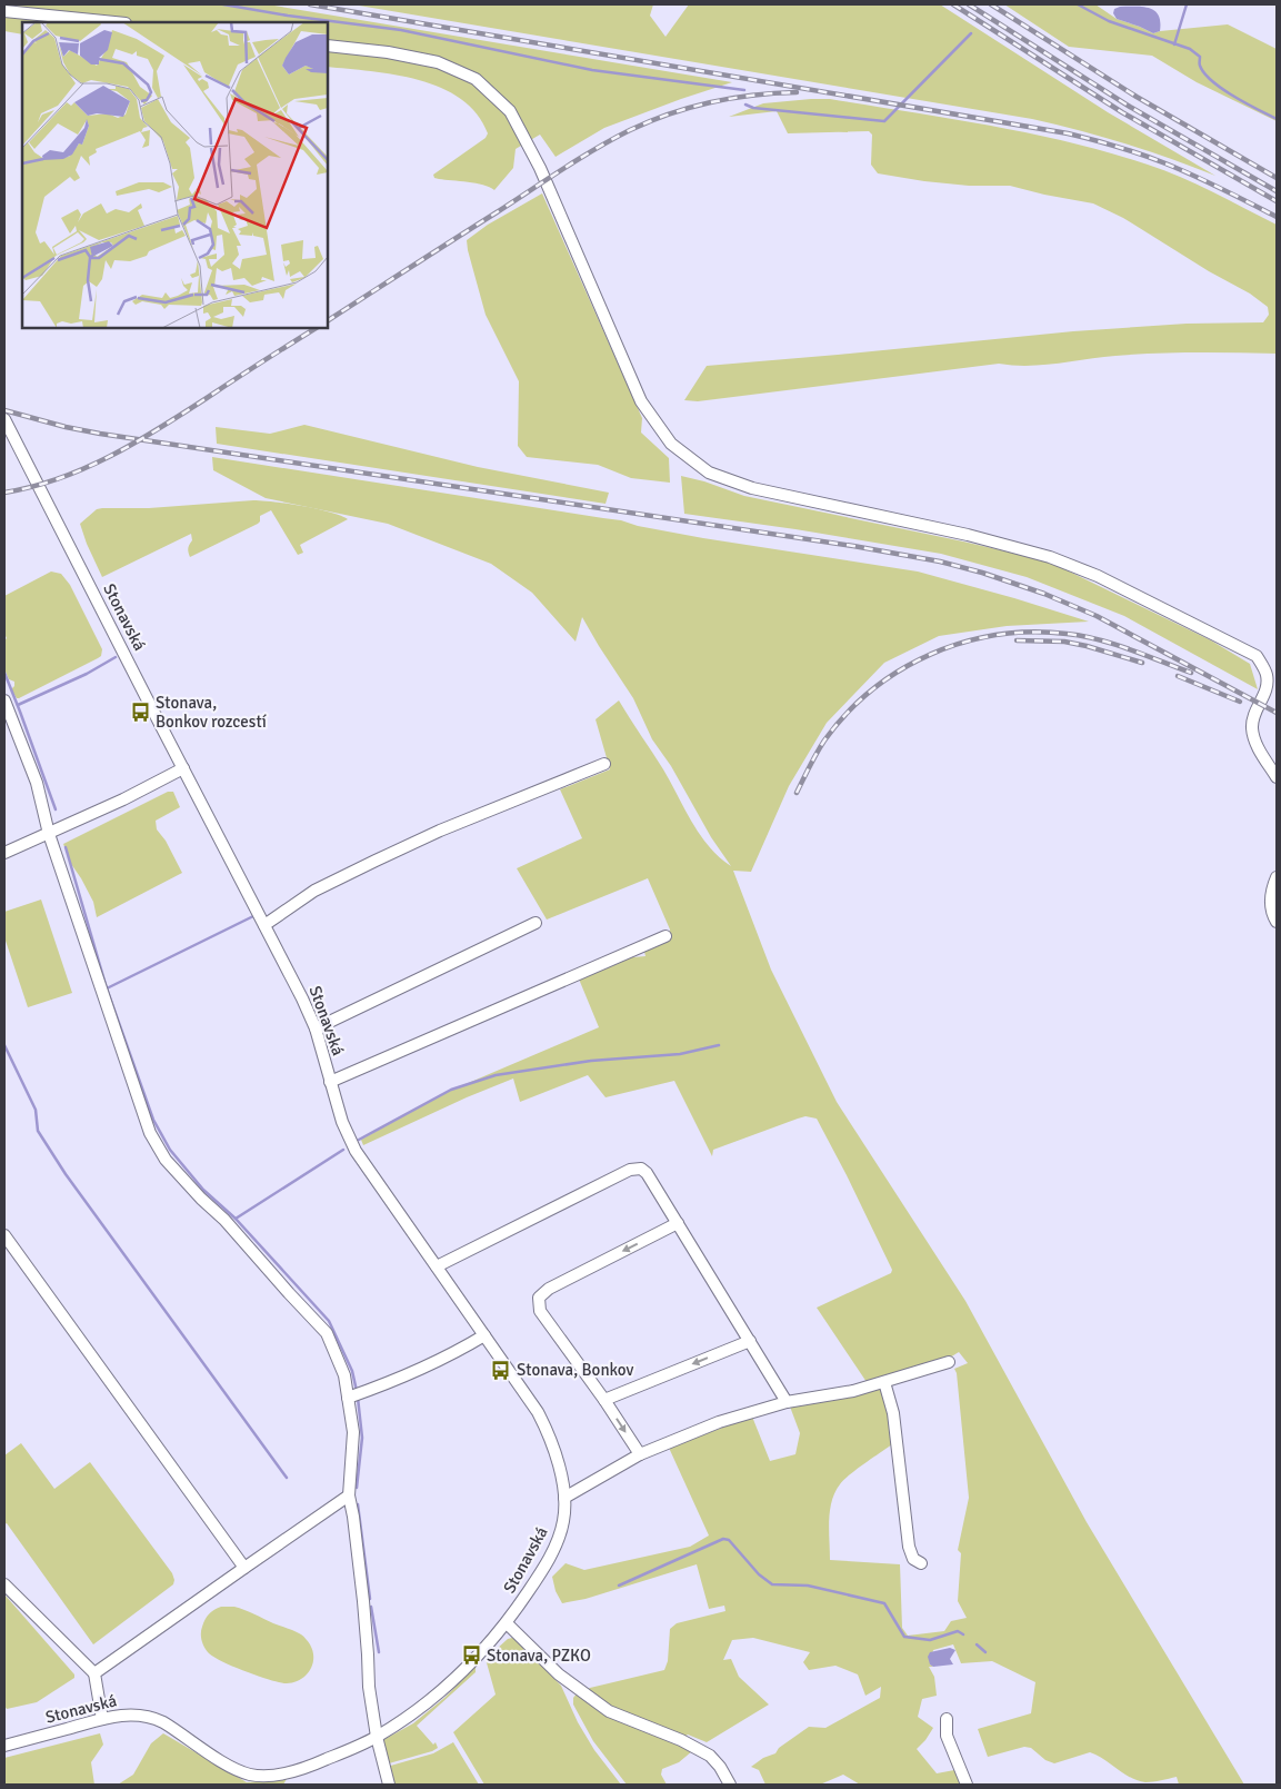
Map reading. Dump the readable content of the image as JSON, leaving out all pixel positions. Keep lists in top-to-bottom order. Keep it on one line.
{"streets":{"street":["Stonavská"]},"places":{"bus stop":["Stonava, Bonkov rozcestí","Stonava, Bonkov","Stonava, PZKO"]}}
